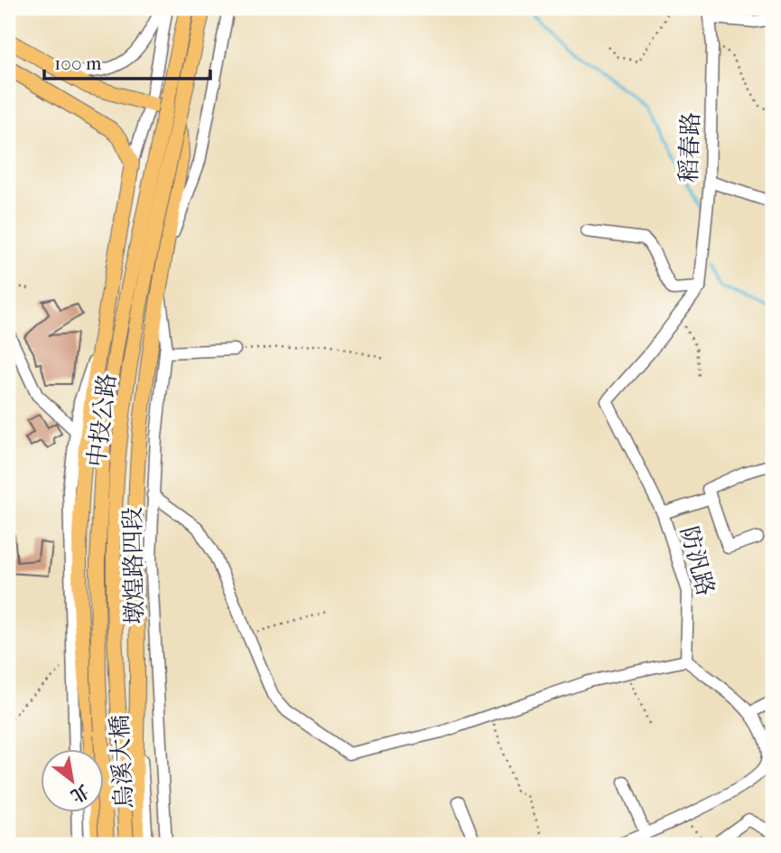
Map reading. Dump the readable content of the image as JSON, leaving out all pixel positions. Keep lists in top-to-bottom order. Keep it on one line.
{"streets":{"main road":["中投公路"],"street":["稻春路","防汎路","墩煌路四段","烏溪大橋"]},"crossings":[["稻春路","防汎路"]],"scale_bar":"100 m","north":"bottom right"}
